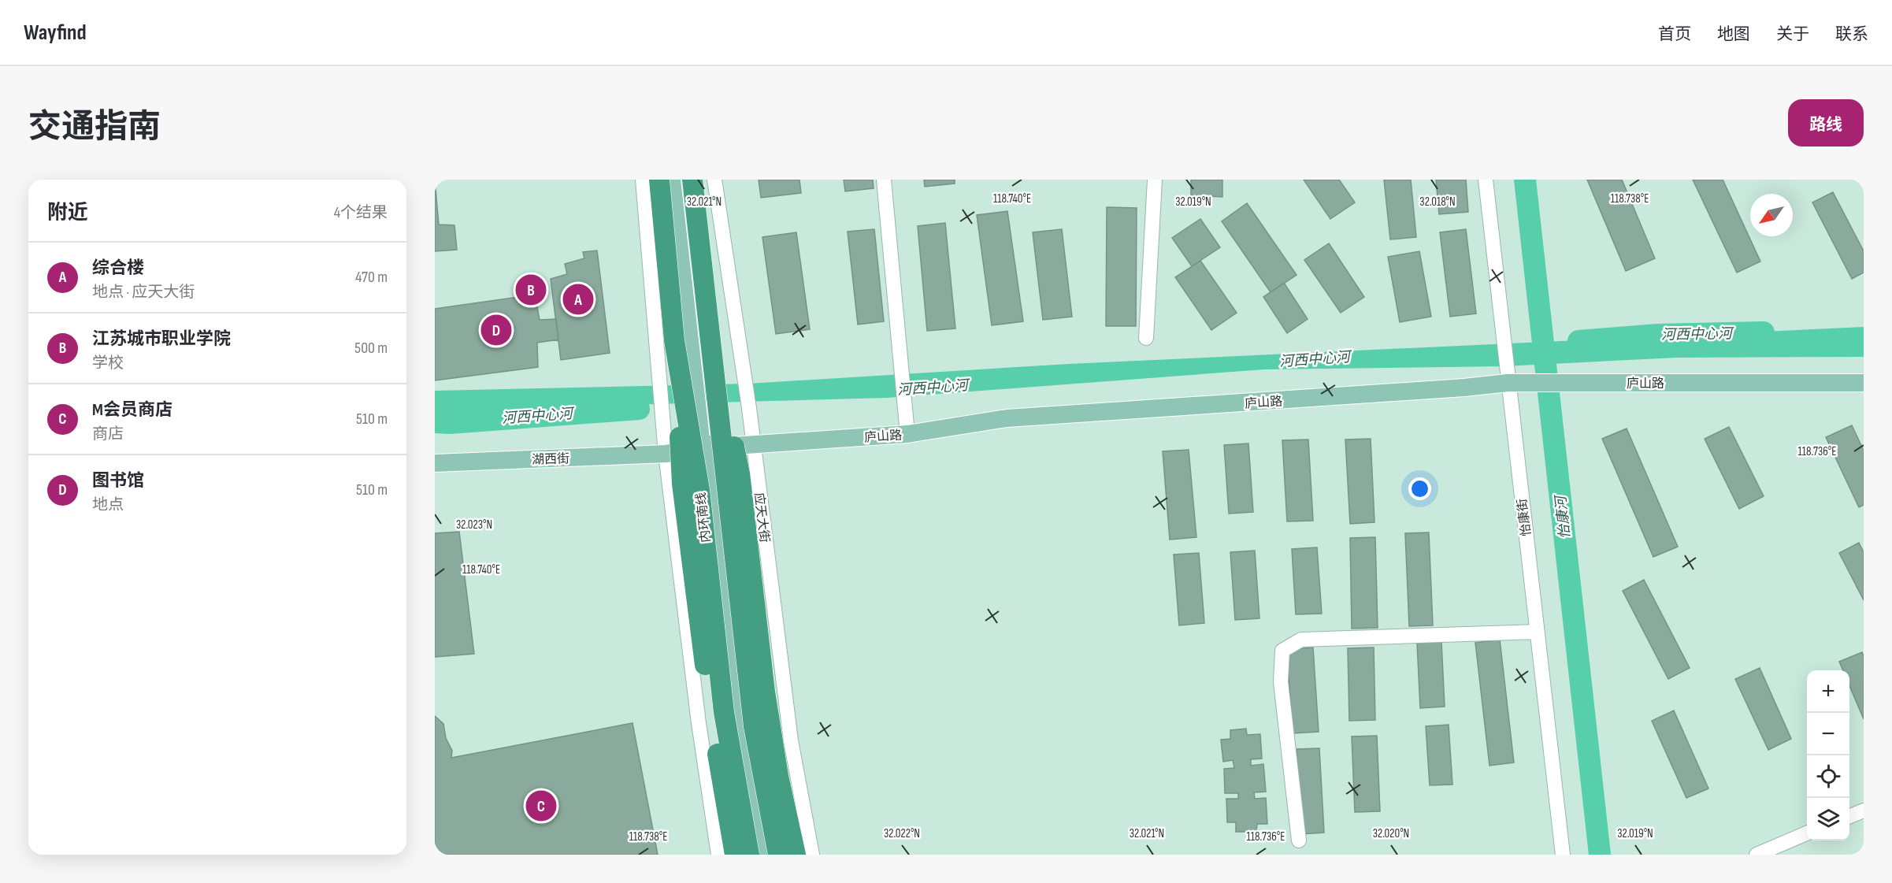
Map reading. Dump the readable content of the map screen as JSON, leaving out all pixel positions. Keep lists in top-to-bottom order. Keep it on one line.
{"streets":{"highway":["内环南线"],"main road":["庐山路","湖西街"],"street":["应天大街","怡康街"]},"crossings":[["庐山路","湖西街"],["庐山路","应天大街"],["庐山路","怡康街"]],"water":["河西中心河","怡康河"],"north":"bottom left","page":{"header":"Wayfind","nav":["首页","地图","关于","联系"],"title":"交通指南","buttons":"路线","heading":["附近","4个结果"],"list":[{"mark":"A","name":"综合楼","note":"地点 · 应天大街","value":"470 m"},{"mark":"B","name":"江苏城市职业学院","note":"学校","value":"500 m"},{"mark":"C","name":"M会员商店","note":"商店","value":"510 m"},{"mark":"D","name":"图书馆","note":"地点","value":"510 m"}],"pins":["B","A","D","C"],"map_buttons":["+","−"]},"coordinates":["118.740°E","118.738°E","32.021°N","32.019°N","32.018°N","118.736°E","32.023°N","32.022°N","32.020°N"]}
